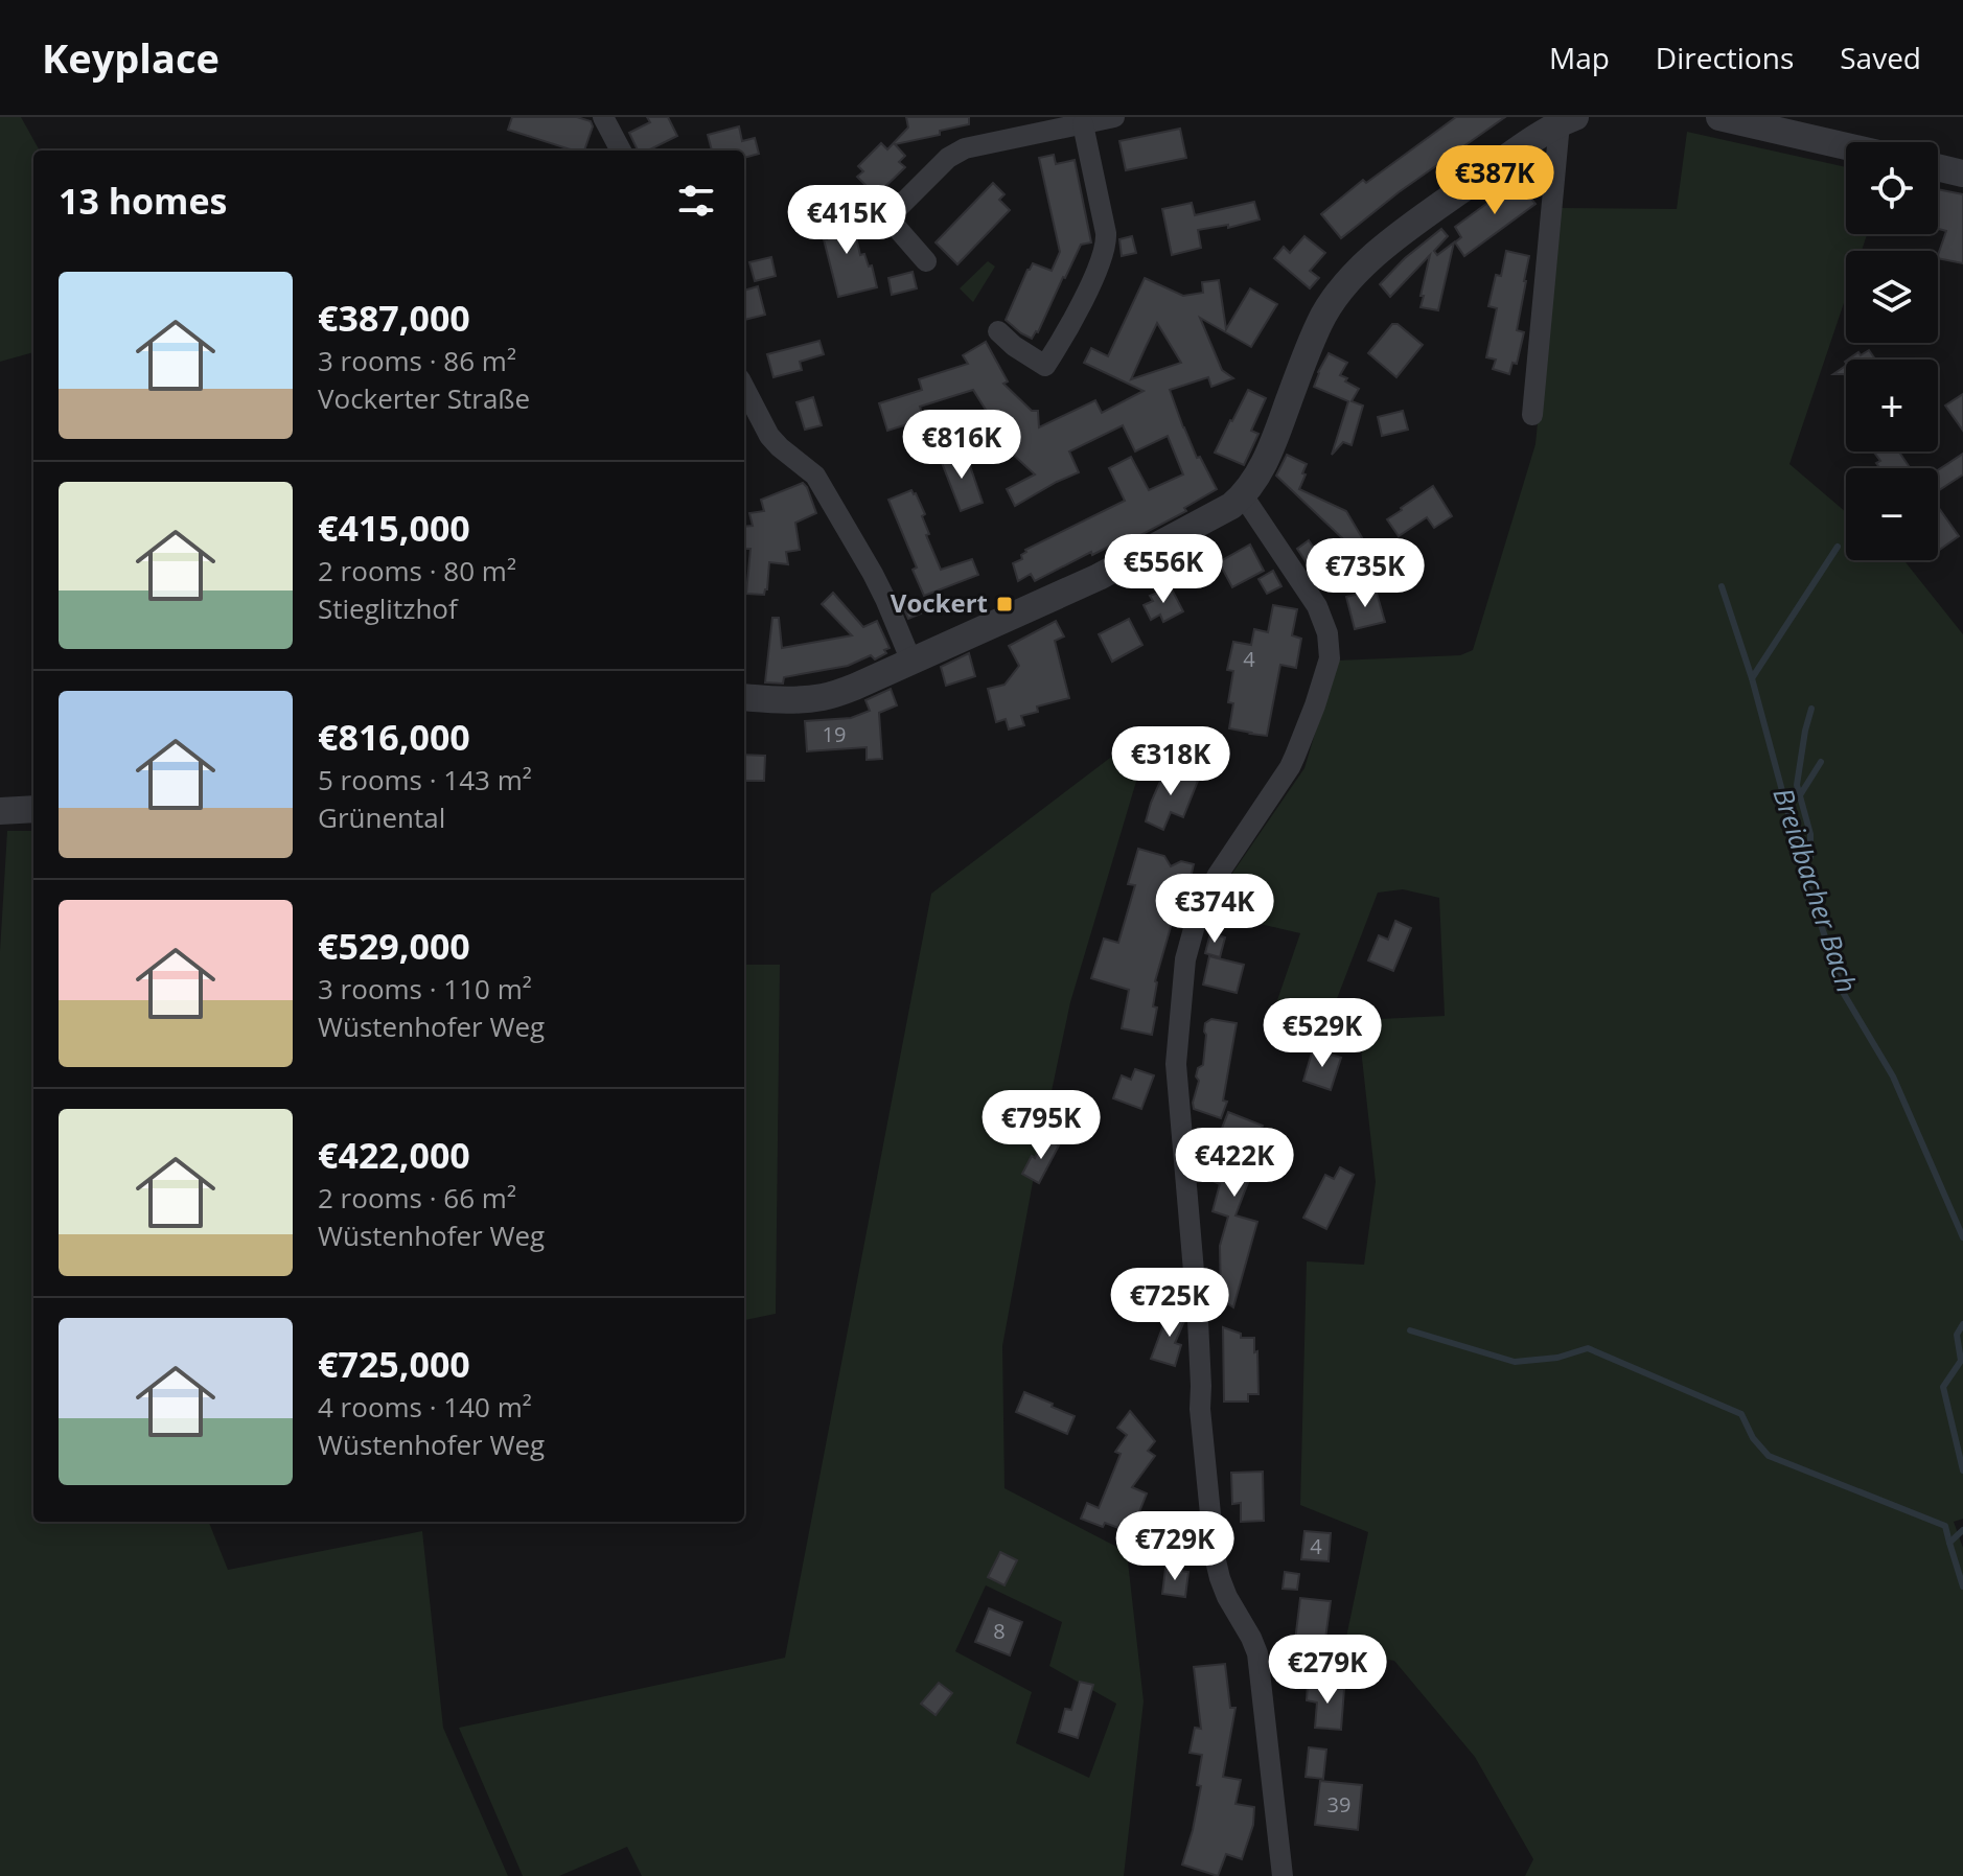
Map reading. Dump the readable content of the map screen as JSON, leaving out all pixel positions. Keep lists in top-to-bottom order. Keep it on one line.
{"water":["Breidbacher Bach"],"places":{"transit":["Vockert"]},"house_numbers":["4","19","4","8","39"],"page":{"header":"Keyplace","nav":["Map","Directions","Saved"],"map_buttons":["+","−"],"price":["€387K","€415K","€816K","€556K","€735K","€318K","€374K","€529K","€795K","€422K","€725K","€729K","€279K"],"heading":"13 homes","list":[{"name":"€387,000","note":"3 rooms · 86 m² · Vockerter Straße"},{"name":"€415,000","note":"2 rooms · 80 m² · Stieglitzhof"},{"name":"€816,000","note":"5 rooms · 143 m² · Grünental"},{"name":"€529,000","note":"3 rooms · 110 m² · Wüstenhofer Weg"},{"name":"€422,000","note":"2 rooms · 66 m² · Wüstenhofer Weg"},{"name":"€725,000","note":"4 rooms · 140 m² · Wüstenhofer Weg"}]}}
